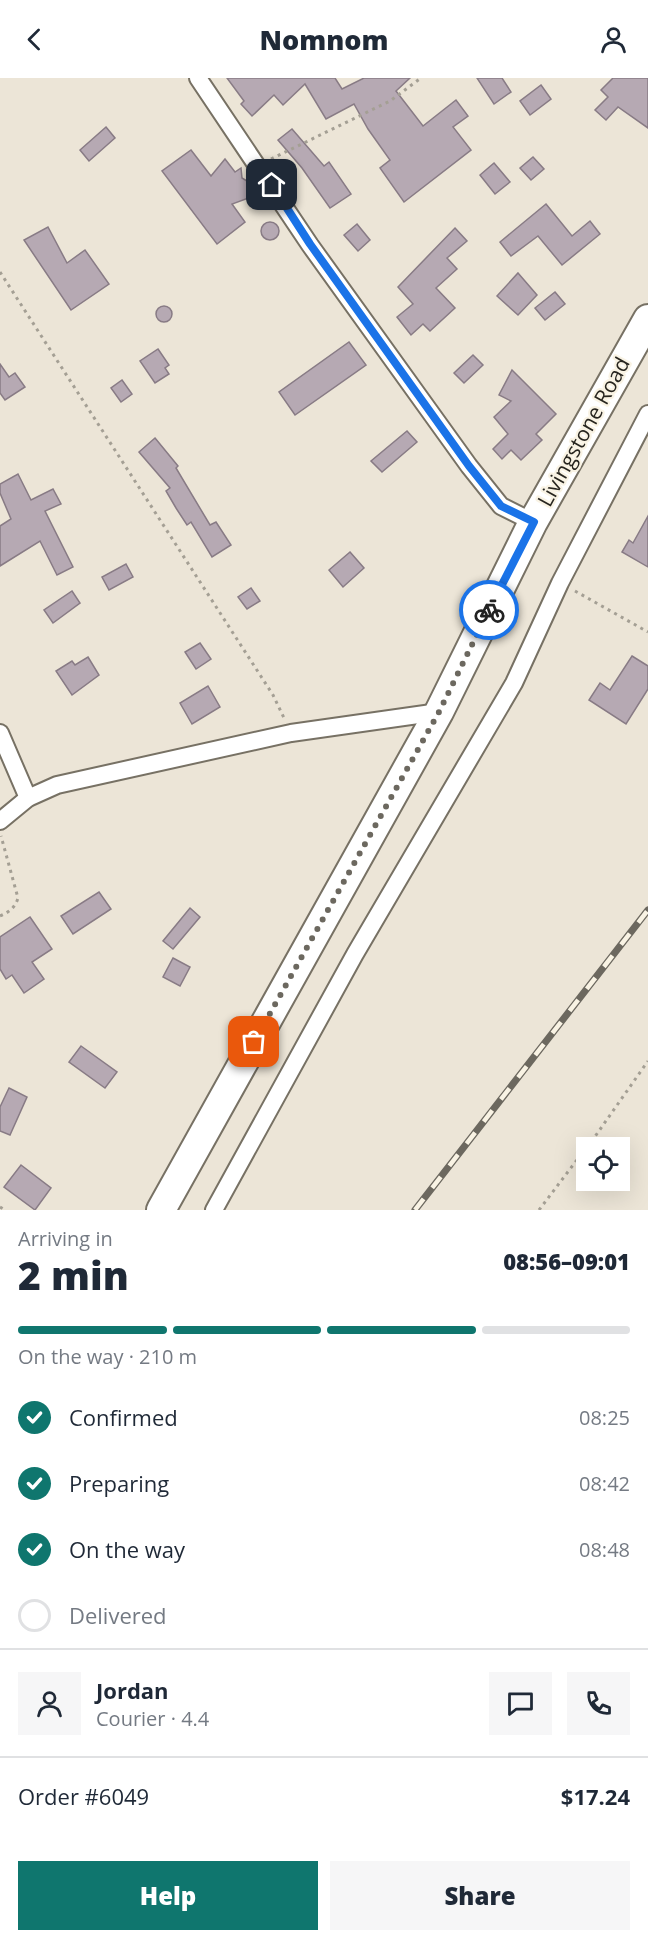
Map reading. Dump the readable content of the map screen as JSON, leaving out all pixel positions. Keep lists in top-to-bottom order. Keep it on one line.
{"streets":{"highway":["Livingstone Road"]},"page":{"header":"Nomnom","heading":["2 min","Arriving in","08:56–09:01"],"panel":["Jordan","Courier · 4.4","Order #6049","$17.24"],"bar":"On the way · 210 m","list":[["Confirmed","08:25"],["Preparing","08:42"],["On the way","08:48"],"Delivered"],"buttons":["Help","Share"]}}
